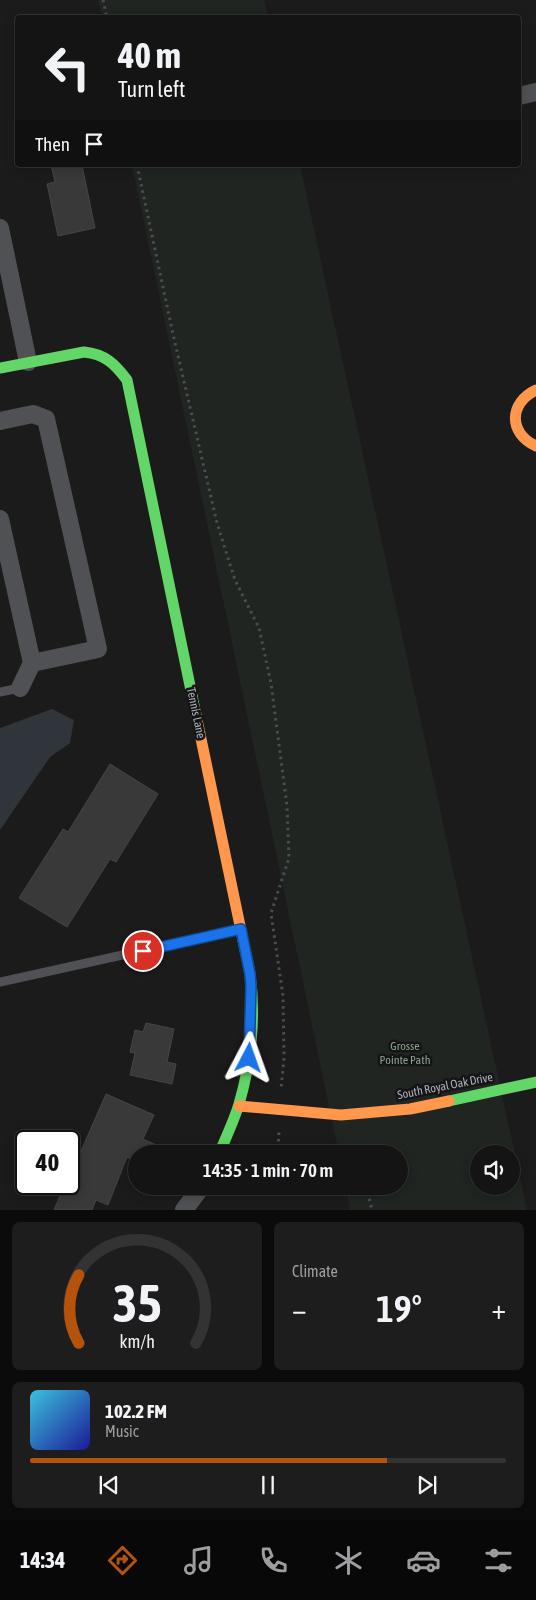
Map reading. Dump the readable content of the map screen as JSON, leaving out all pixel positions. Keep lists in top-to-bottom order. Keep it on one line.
{"streets":{"street":["Tennis Lane","South Royal Oak Drive"]},"crossings":[["Tennis Lane","South Royal Oak Drive"]],"parks":["Grosse Pointe Path"],"page":{"turn":["40 m","Turn left"],"then":"Then","limit":"40","trip":"14:35 · 1 min · 70 m","tile":"Climate","heat":["−","19°","+"],"song":["102.2 FM","Music"],"tabs":"14:34","gauge":["35","km/h"]}}
